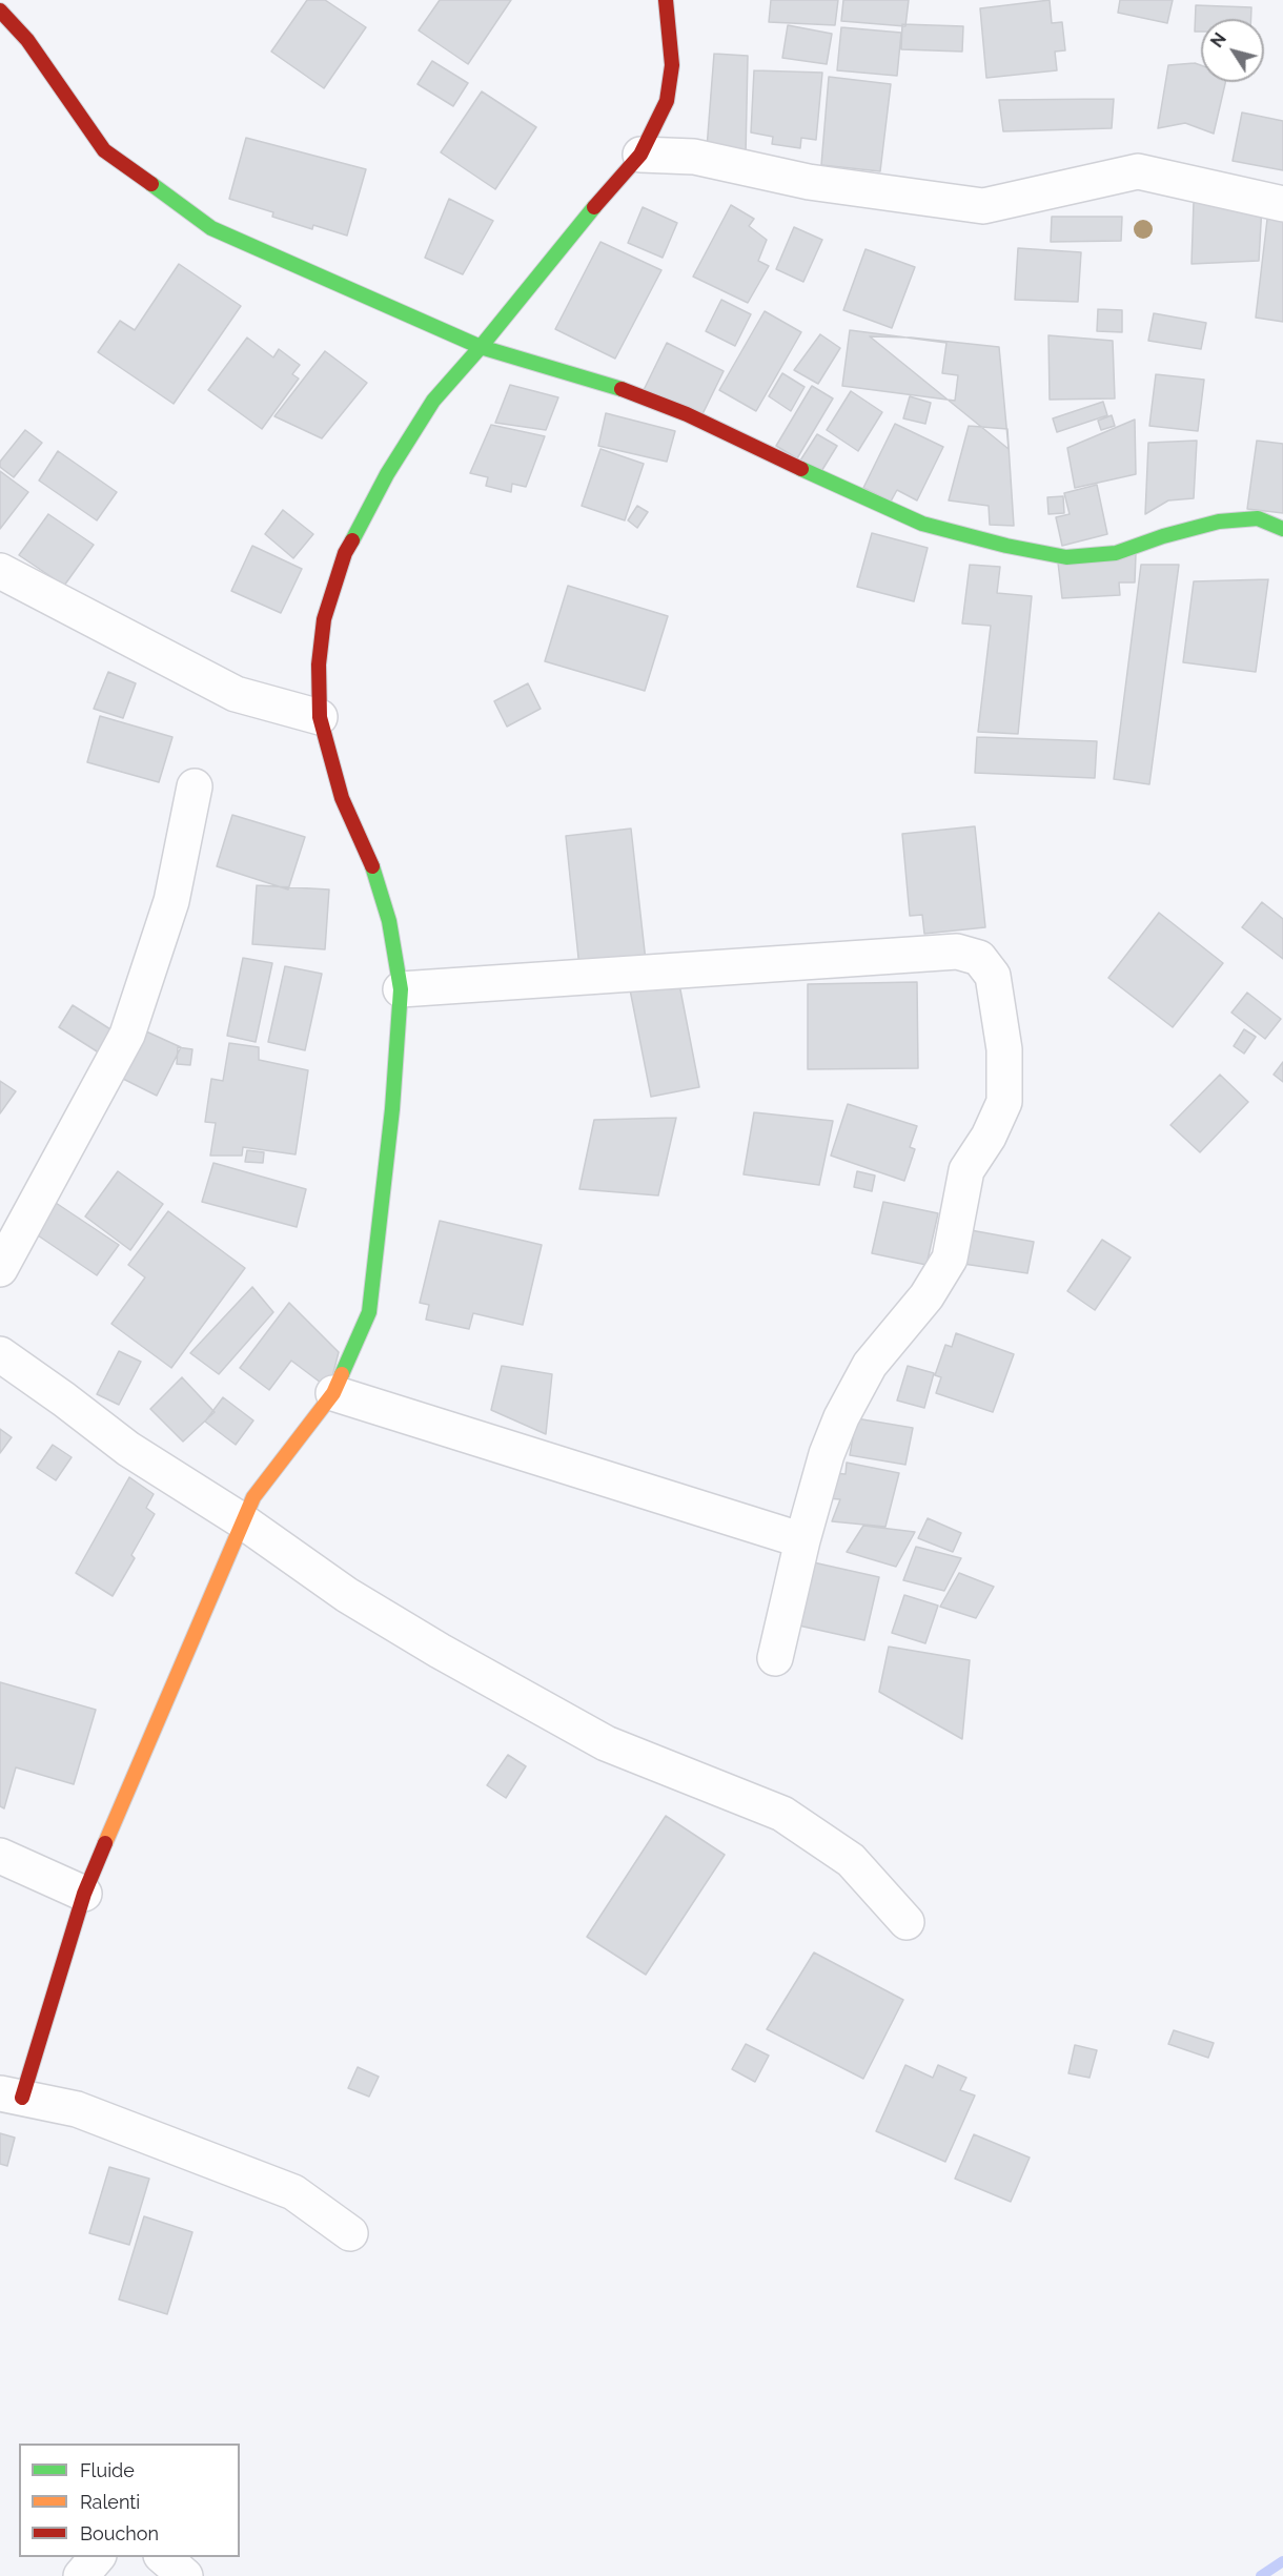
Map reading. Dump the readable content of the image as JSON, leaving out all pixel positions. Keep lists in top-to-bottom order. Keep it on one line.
{"legend":["Fluide","Ralenti","Bouchon"],"north":"top left"}
